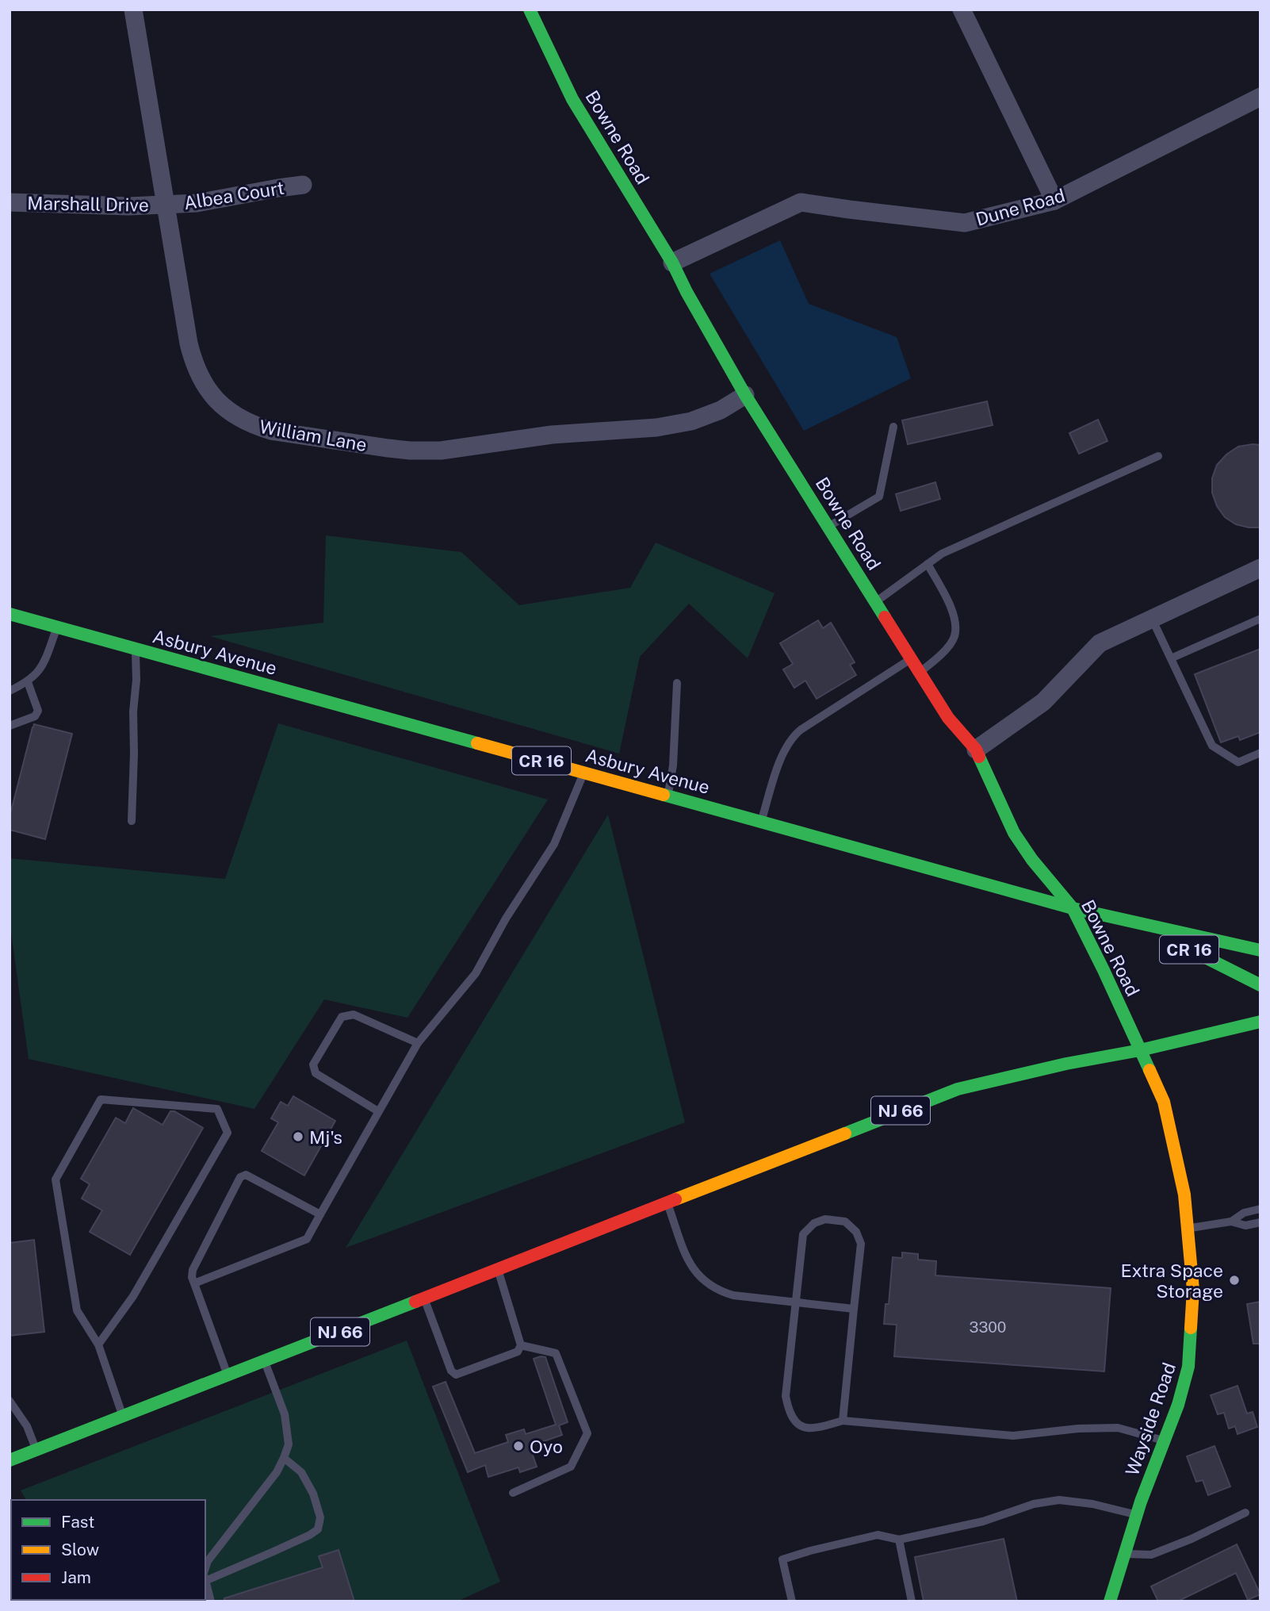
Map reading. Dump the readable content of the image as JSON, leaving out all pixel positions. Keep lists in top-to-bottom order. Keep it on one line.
{"streets":{"main road":["Bowne Road","Asbury Avenue","CR 16","NJ 66","Wayside Road"],"street":["Albea Court","Marshall Drive","Dune Road","William Lane"]},"crossings":[["Bowne Road","Dune Road"],["Bowne Road","William Lane"],["Bowne Road","Asbury Avenue"],["Bowne Road","NJ 66"],["Bowne Road","Wayside Road"],["Albea Court","Marshall Drive"],["Albea Court","William Lane"],["Marshall Drive","William Lane"],["NJ 66","Wayside Road"]],"places":["Mj's","Extra Space Storage","Oyo"],"house_numbers":["3300"],"legend":["Fast","Slow","Jam"]}
